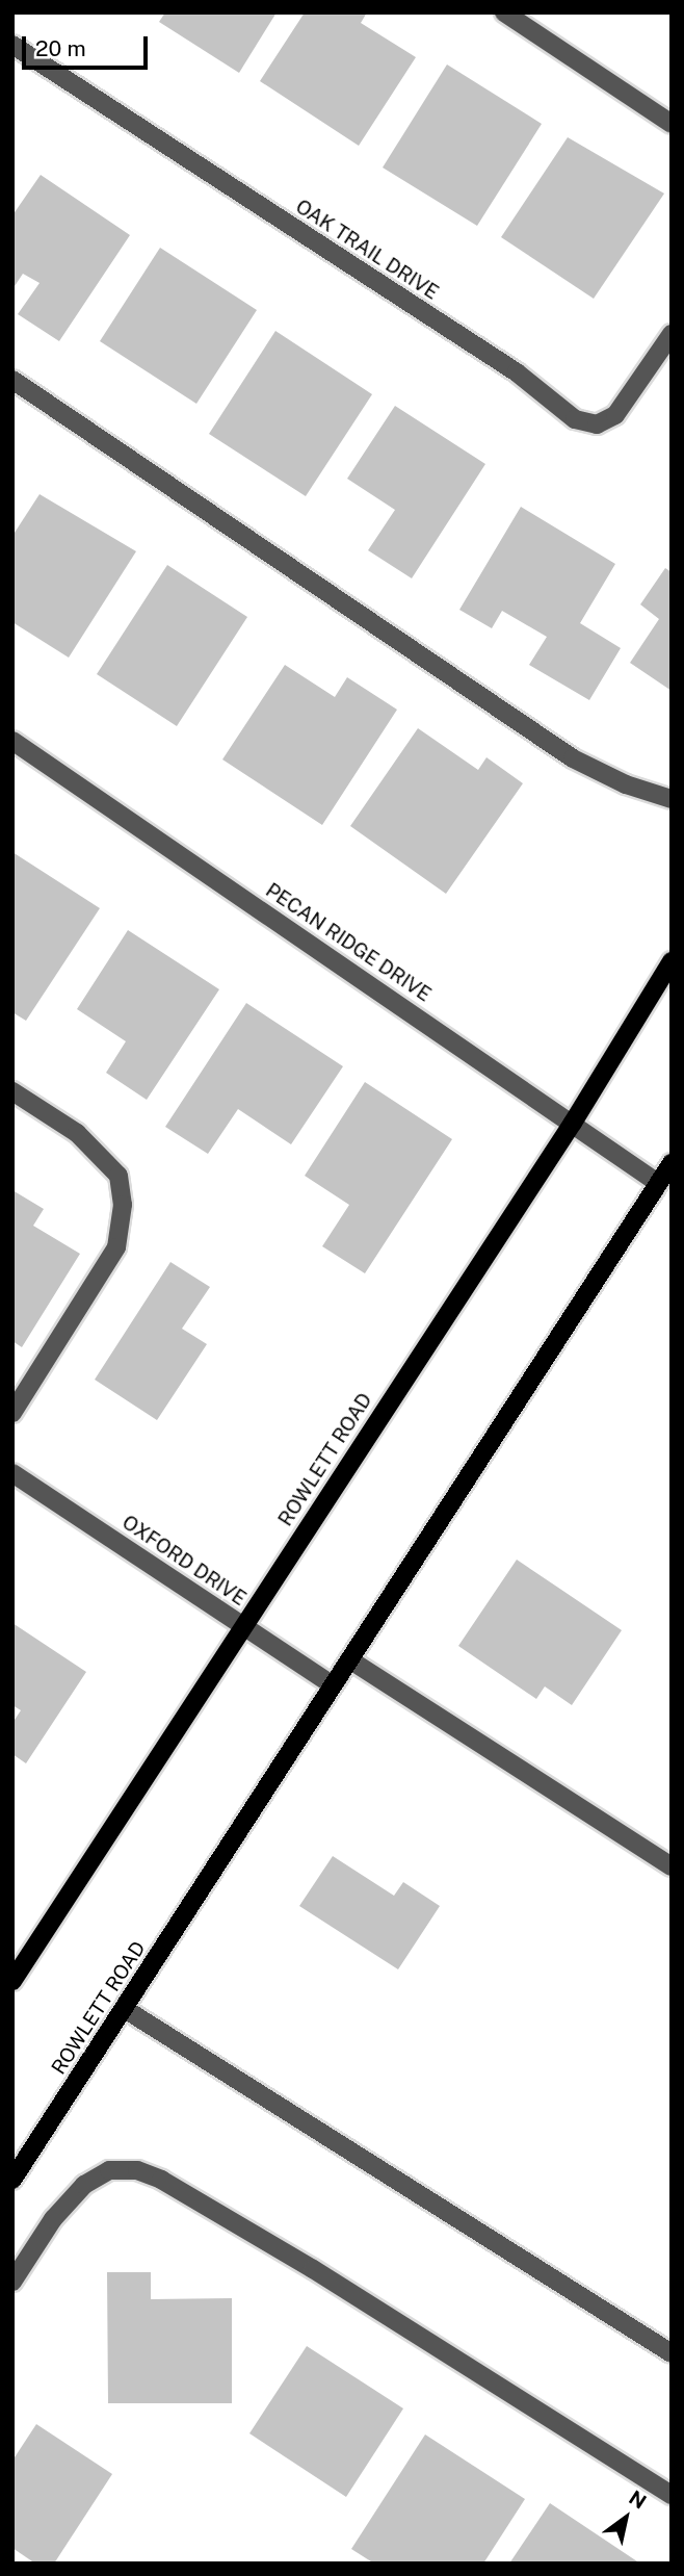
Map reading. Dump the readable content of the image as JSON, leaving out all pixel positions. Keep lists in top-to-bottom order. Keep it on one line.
{"streets":{"main road":["ROWLETT ROAD"],"street":["OAK TRAIL DRIVE","PECAN RIDGE DRIVE","OXFORD DRIVE"]},"crossings":[["PECAN RIDGE DRIVE","ROWLETT ROAD"],["ROWLETT ROAD","OXFORD DRIVE"]],"scale_bar":"20 m","north":"top right"}
